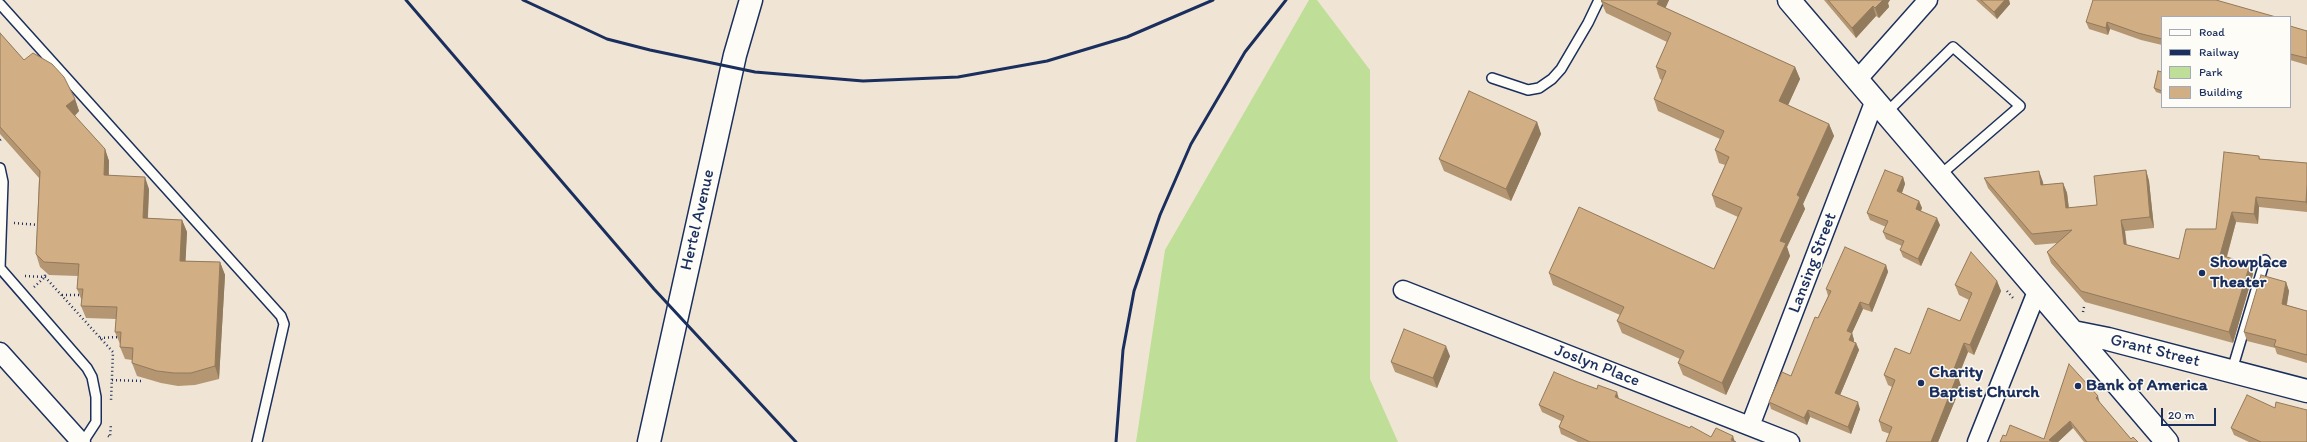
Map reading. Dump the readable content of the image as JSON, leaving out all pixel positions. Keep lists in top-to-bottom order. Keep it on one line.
{"streets":{"street":["Hertel Avenue","Lansing Street","Grant Street","Joslyn Place"]},"crossings":[["Lansing Street","Joslyn Place"]],"places":["Showplace Theater","Charity Baptist Church","Bank of America"],"legend":["Road","Railway","Park","Building"],"scale_bar":"20 m"}
